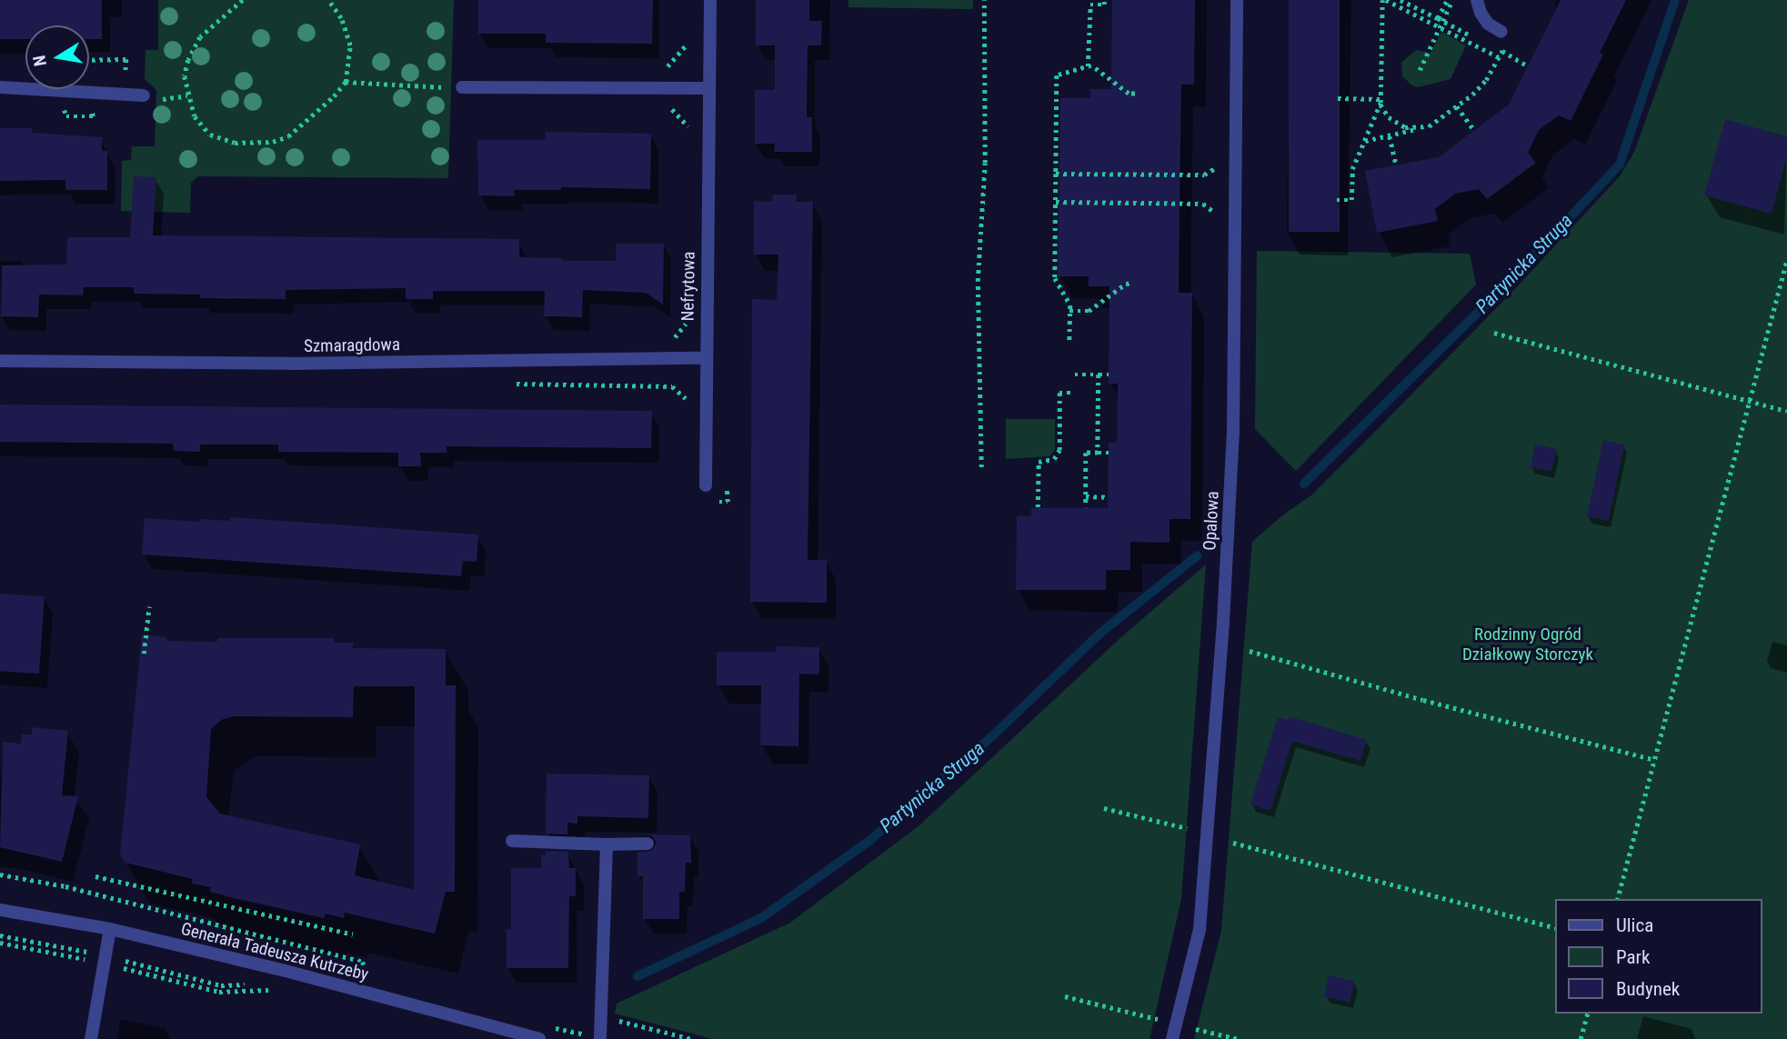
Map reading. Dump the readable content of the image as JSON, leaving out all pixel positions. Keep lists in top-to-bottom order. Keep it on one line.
{"streets":{"street":["Nefrytowa","Szmaragdowa","Opalowa","Generała Tadeusza Kutrzeby"]},"crossings":[["Nefrytowa","Szmaragdowa"]],"water":["Partynicka Struga"],"parks":["Rodzinny Ogród Działkowy Storczyk"],"legend":["Ulica","Park","Budynek"],"north":"left"}
